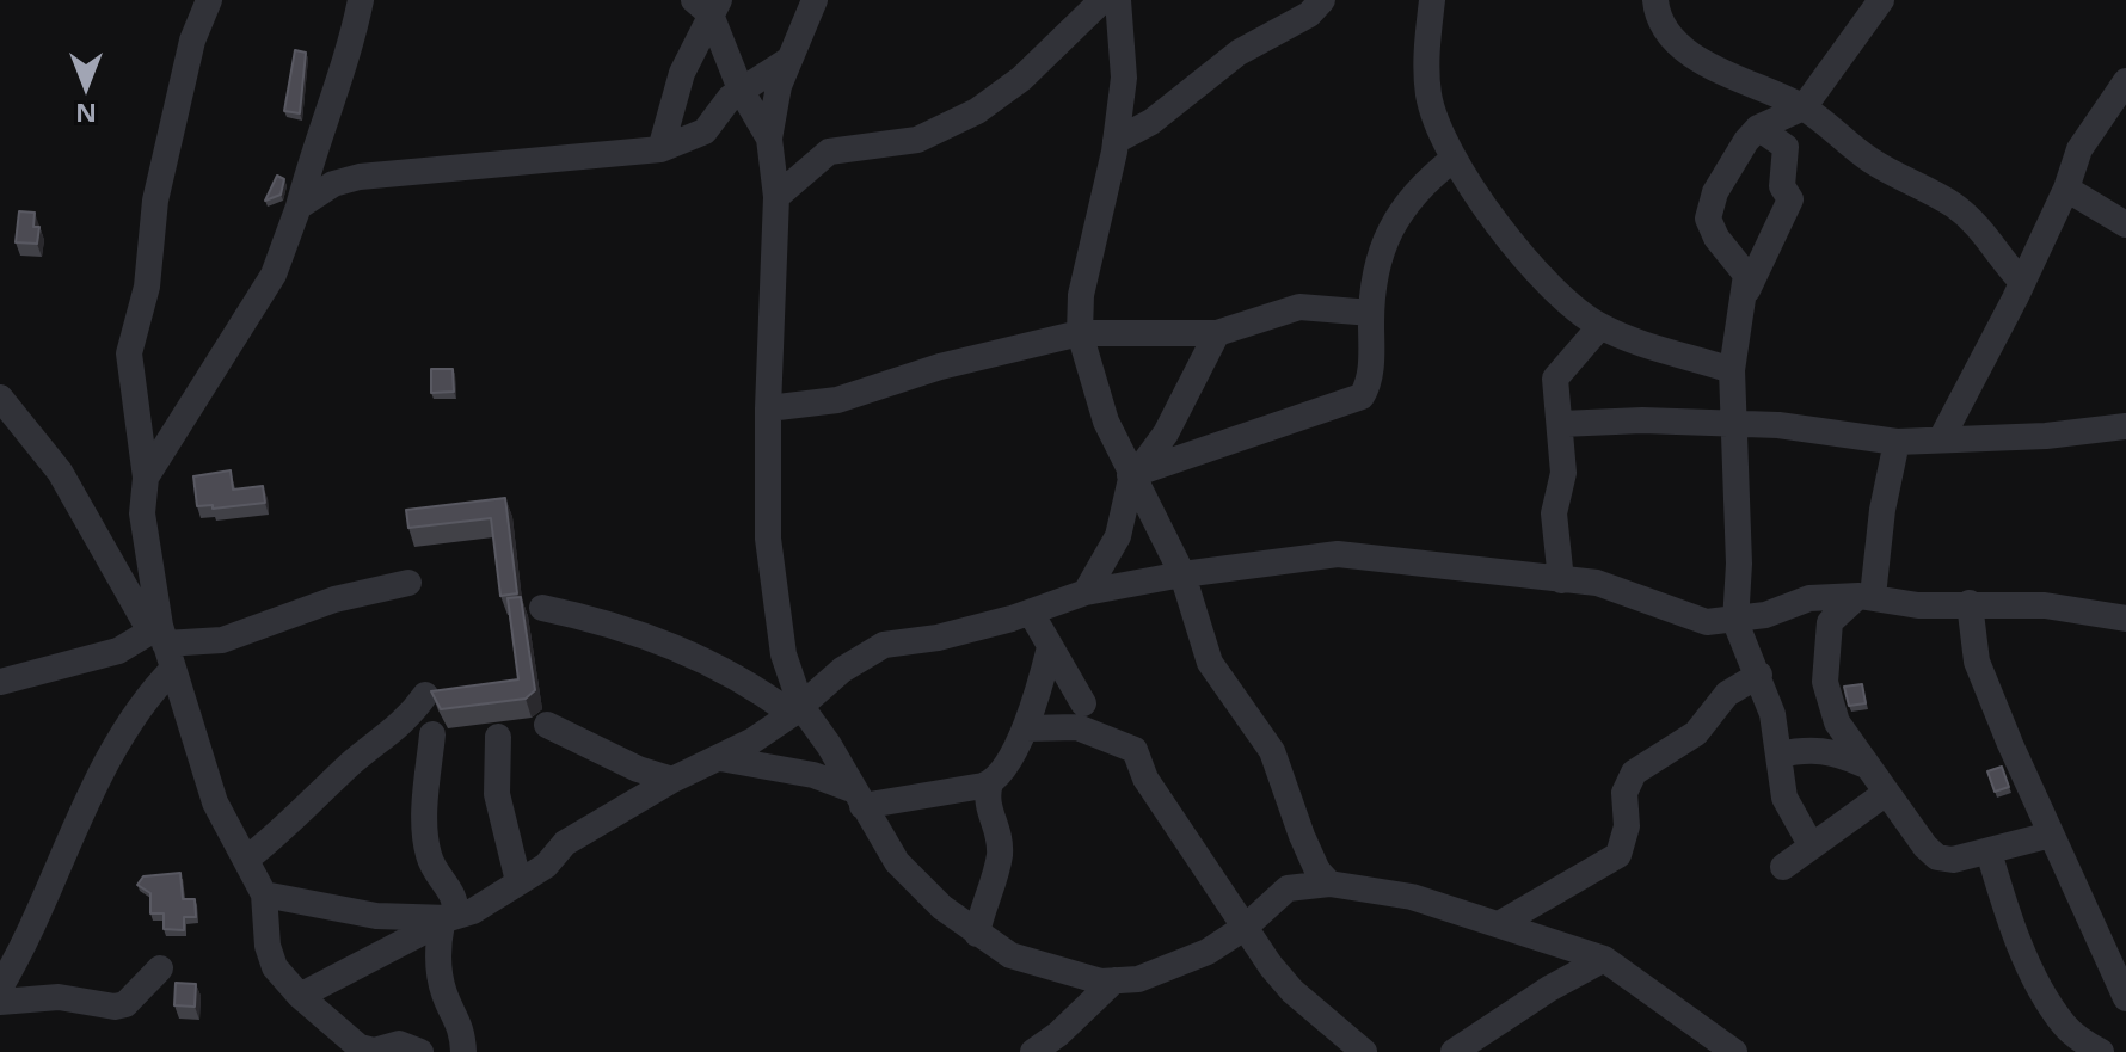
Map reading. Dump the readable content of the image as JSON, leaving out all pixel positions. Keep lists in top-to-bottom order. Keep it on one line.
{"north":"bottom"}
